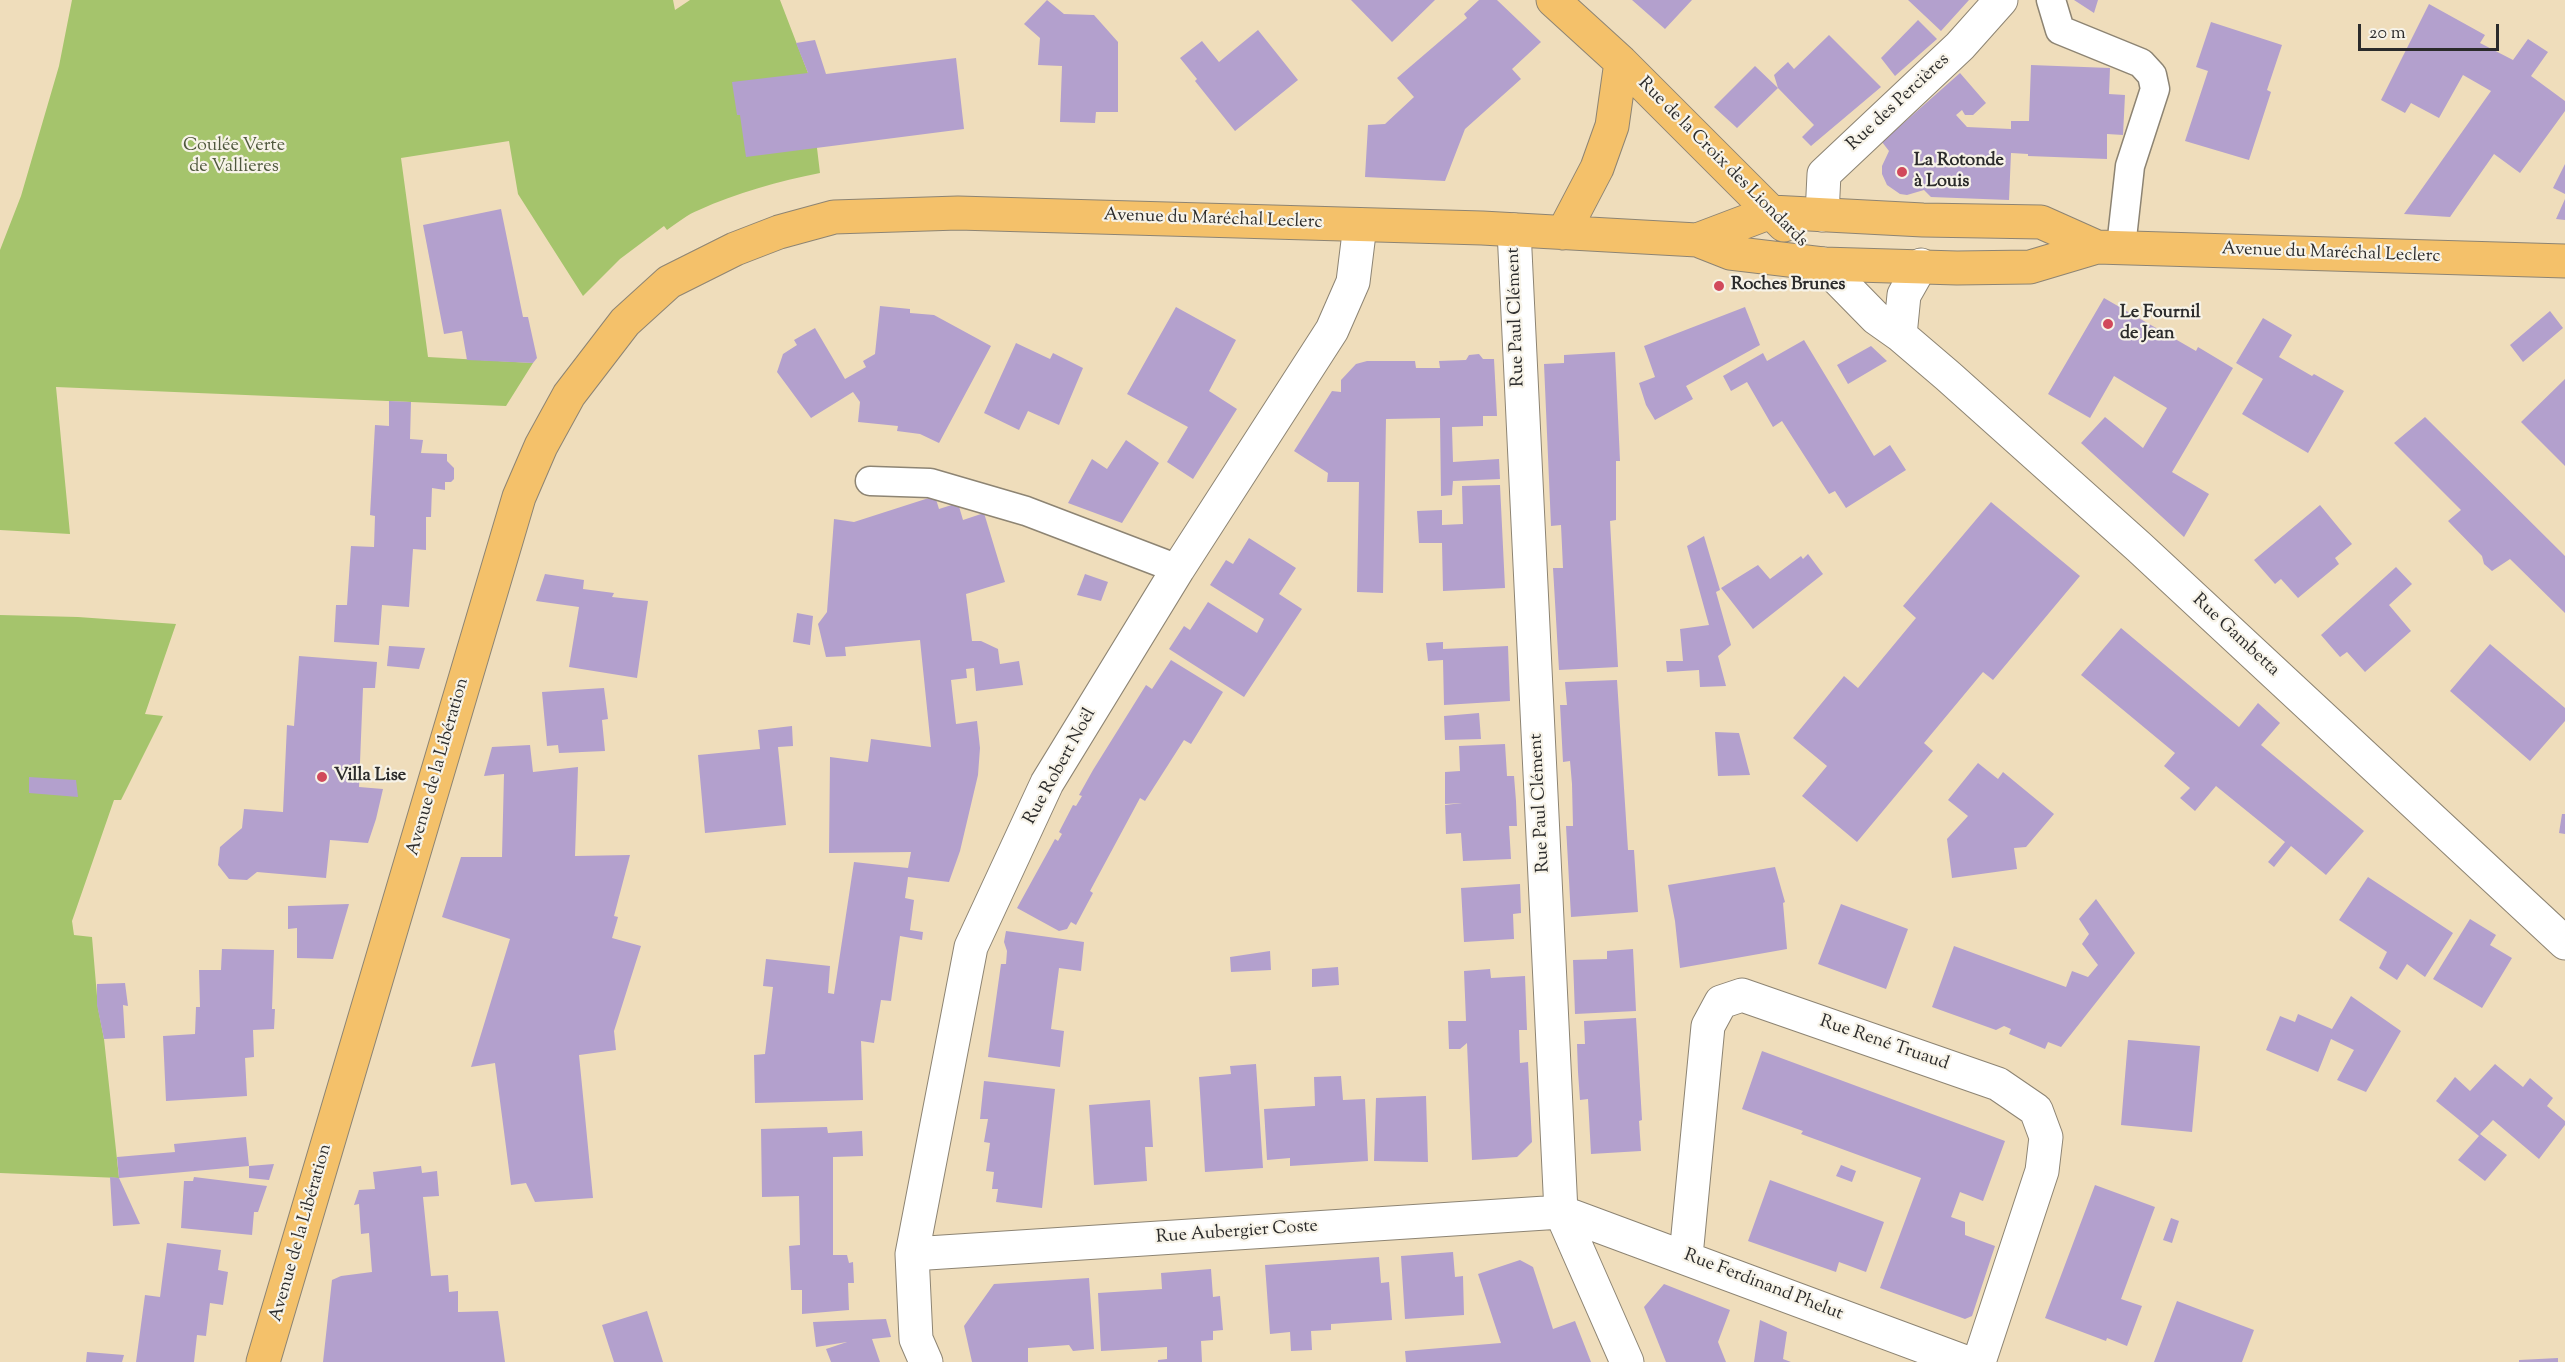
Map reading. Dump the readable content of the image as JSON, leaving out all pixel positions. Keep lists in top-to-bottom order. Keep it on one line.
{"streets":{"main road":["Rue de la Croix des Liondards","Avenue du Maréchal Leclerc","Avenue de la Libération"],"street":["Rue des Percières","Rue Paul Clément","Rue Gambetta","Rue Robert Noël","Rue René Truaud","Rue Aubergier Coste","Rue Ferdinand Phelut"]},"crossings":[["Rue des Percières","Avenue du Maréchal Leclerc"],["Rue de la Croix des Liondards","Avenue du Maréchal Leclerc"],["Rue de la Croix des Liondards","Rue Gambetta"],["Avenue du Maréchal Leclerc","Rue Paul Clément"],["Avenue du Maréchal Leclerc","Rue Gambetta"],["Avenue du Maréchal Leclerc","Avenue de la Libération"],["Avenue du Maréchal Leclerc","Rue Robert Noël"],["Rue Paul Clément","Rue Aubergier Coste"],["Rue Paul Clément","Rue Ferdinand Phelut"],["Rue Robert Noël","Rue Aubergier Coste"],["Rue René Truaud","Rue Ferdinand Phelut"],["Rue Aubergier Coste","Rue Ferdinand Phelut"]],"parks":["Coulée Verte de Vallieres"],"places":["La Rotonde à Louis","Roches Brunes","Le Fournil de Jean","Villa Lise"],"scale_bar":"20 m"}
